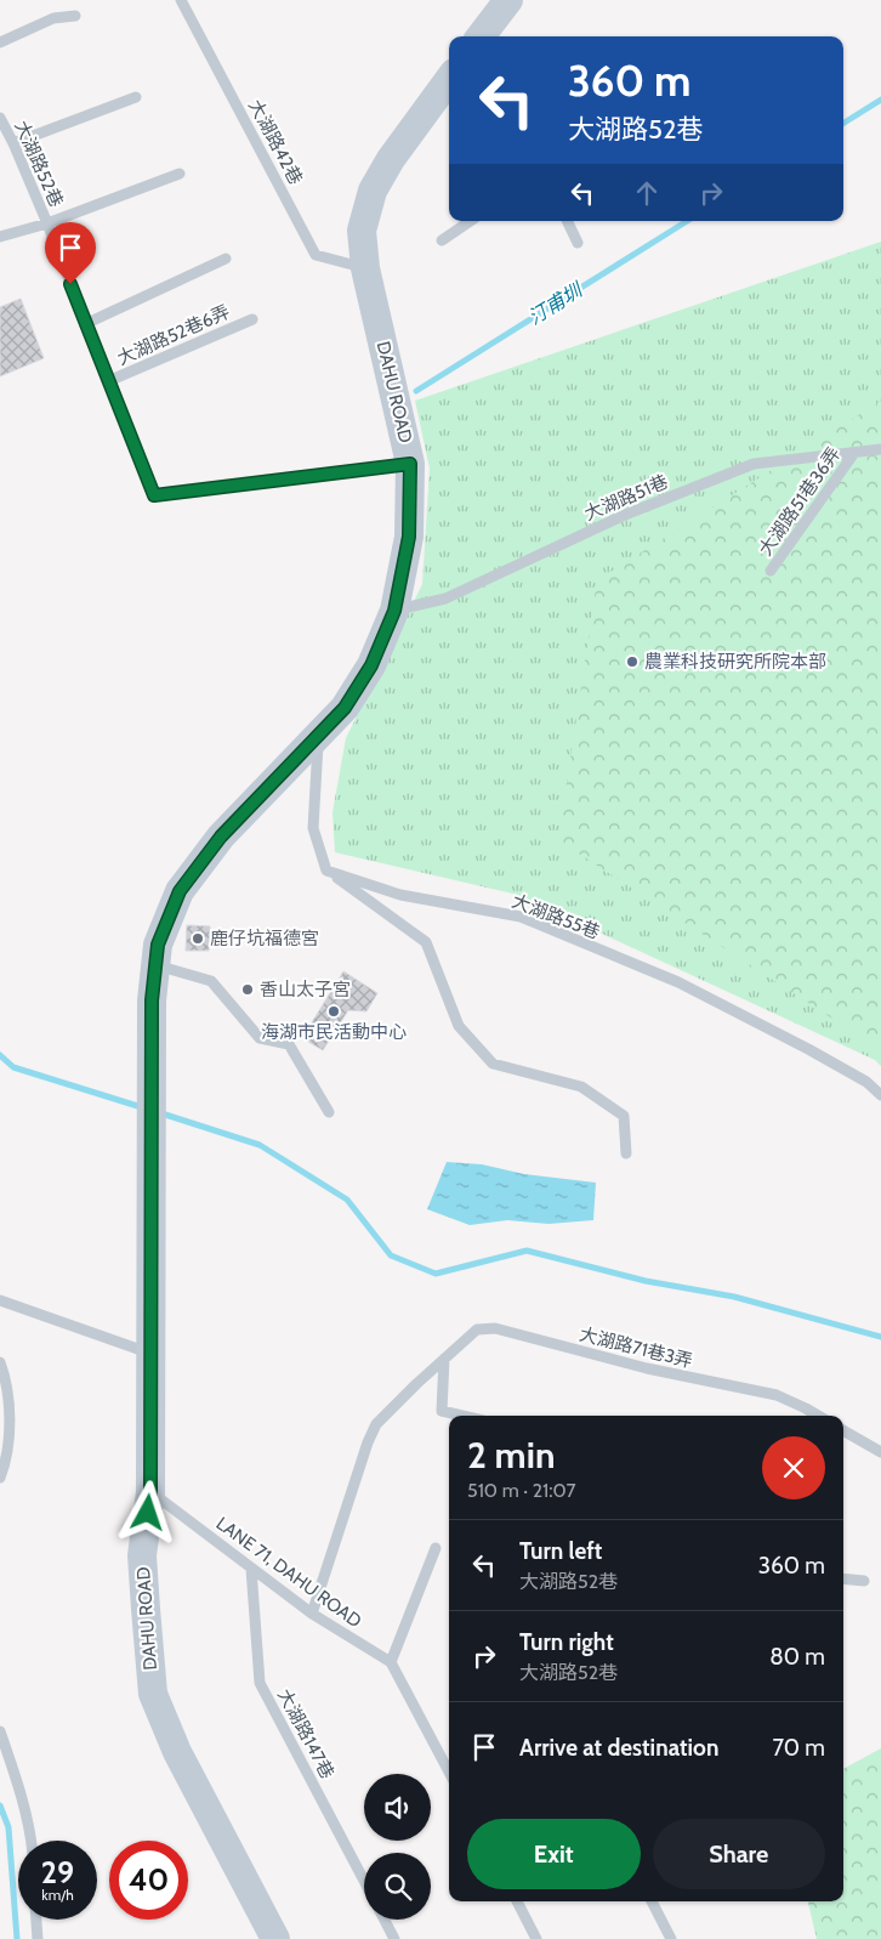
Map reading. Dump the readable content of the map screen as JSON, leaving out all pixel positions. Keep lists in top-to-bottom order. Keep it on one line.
{"streets":{"street":["DAHU ROAD"],"lane":["大湖路42巷","大湖路52巷","大湖路52巷6弄","大湖路51巷","大湖路51巷36弄","大湖路55巷","大湖路71巷3弄","LANE 71, DAHU ROAD","大湖路147巷"]},"crossings":[["大湖路42巷","DAHU ROAD"],["大湖路52巷","大湖路52巷6弄"],["大湖路52巷","DAHU ROAD"],["DAHU ROAD","大湖路51巷"],["DAHU ROAD","LANE 71, DAHU ROAD"],["大湖路51巷","大湖路51巷36弄"],["大湖路71巷3弄","LANE 71, DAHU ROAD"],["LANE 71, DAHU ROAD","大湖路147巷"]],"water":["汀甫圳"],"places":["農業科技研究所院本部","鹿仔坑福德宮","香山太子宮","海湖市民活動中心"],"page":{"turn":["360 m","大湖路52巷"],"heading":["2 min","510 m · 21:07"],"list":[{"name":"Turn left","note":"大湖路52巷","value":"360 m"},{"name":"Turn right","note":"大湖路52巷","value":"80 m"},{"name":"Arrive at destination","value":"70 m"}],"buttons":["Exit","Share"],"speed":"29 km/h","limit":"40"}}
